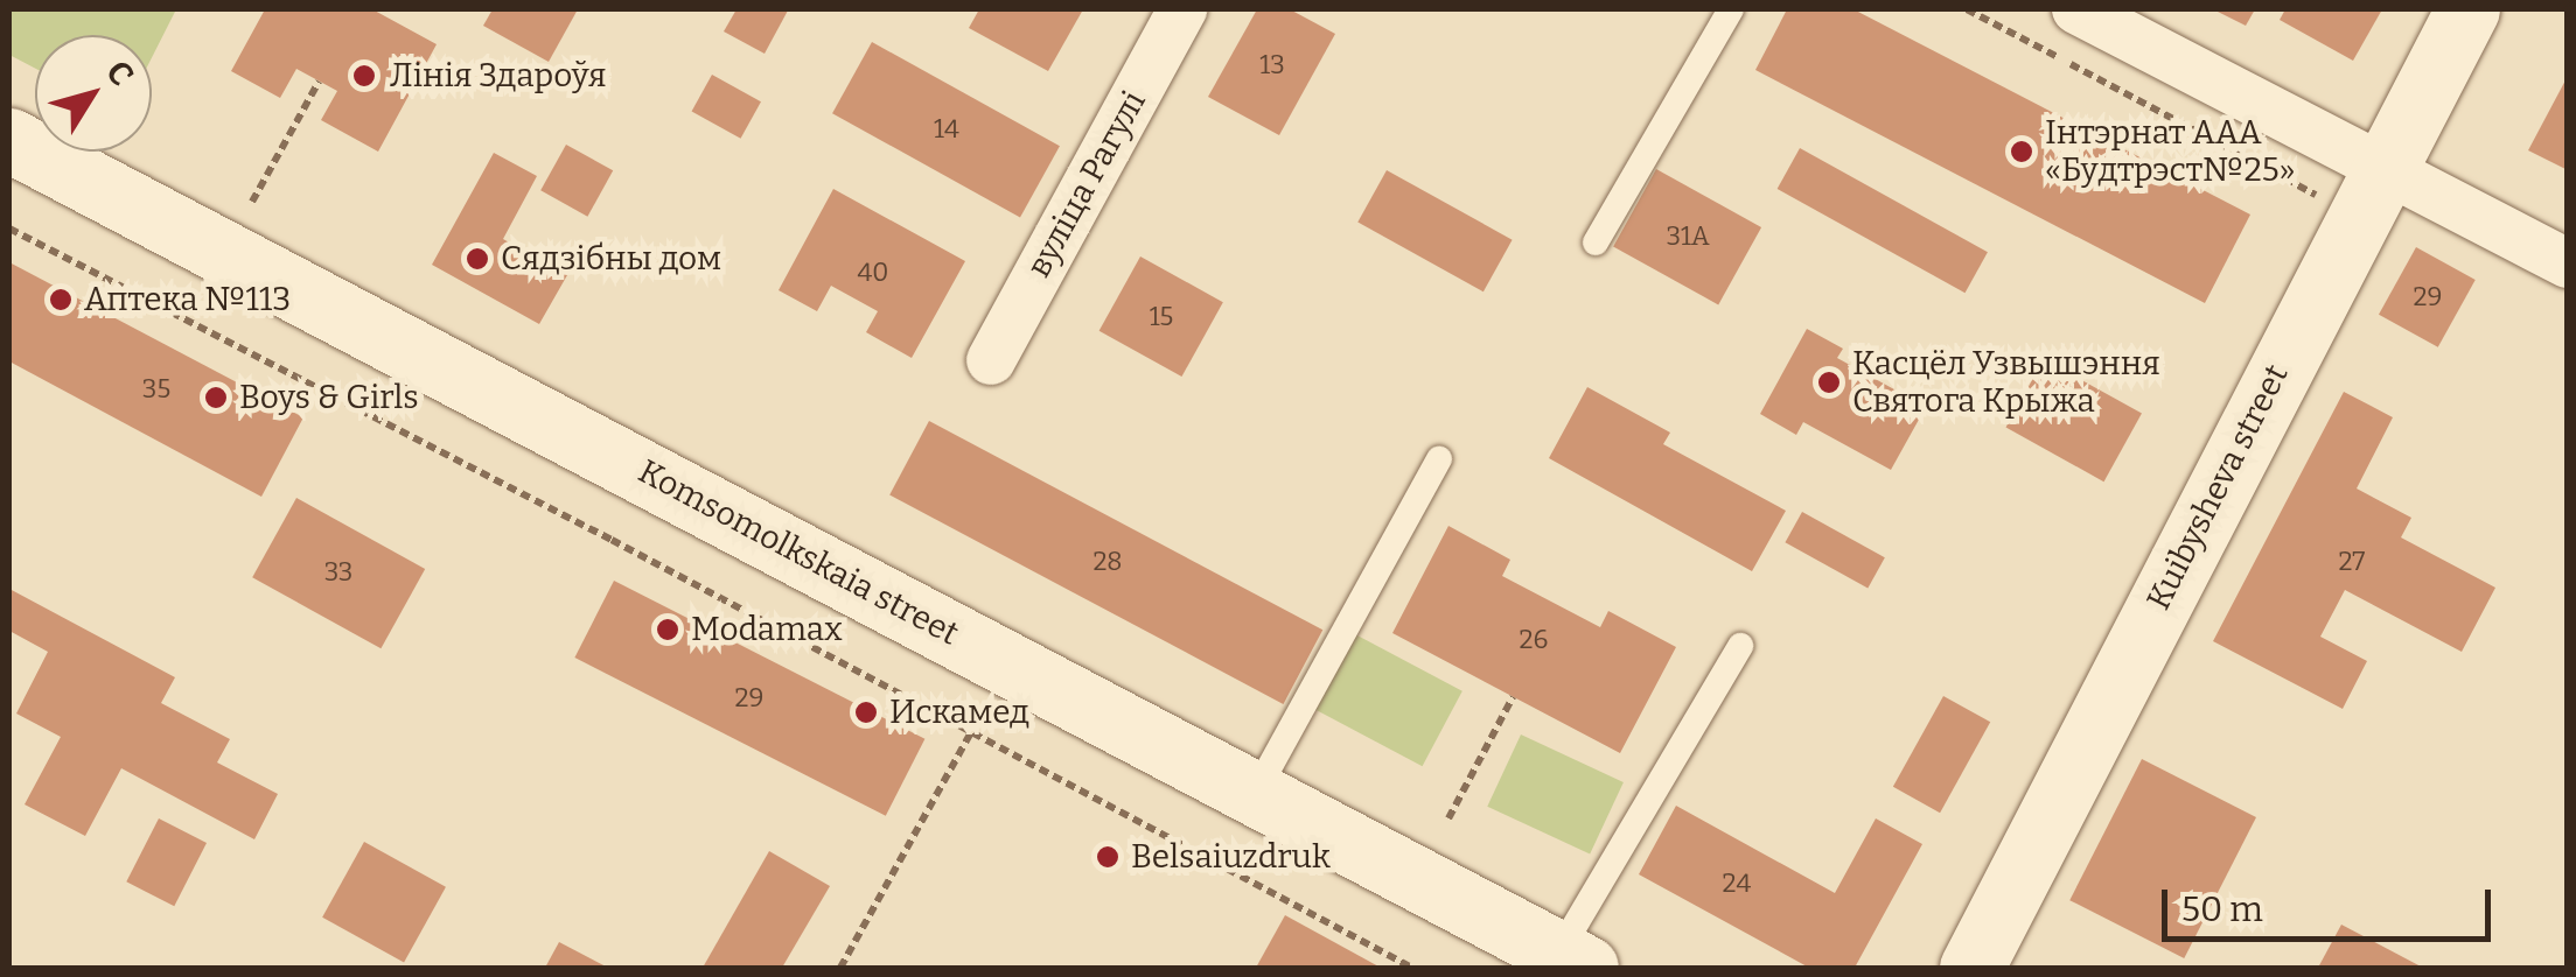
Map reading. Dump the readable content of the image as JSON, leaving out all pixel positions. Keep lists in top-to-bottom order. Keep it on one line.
{"streets":{"main road":["Kuibysheva street","Komsomolkskaia street"],"street":["вуліца Рагулі"]},"places":["Лінія Здароўя","Інтэрнат ААА «Будтрэст№25»","Сядзібны дом","Аптека №113","Касцёл Узвышэння Святога Крыжа","Boys & Girls","Modamax","Искамед","Belsaiuzdruk"],"house_numbers":["13","14","31А","40","29","15","35","28","27","33","26","29","24"],"scale_bar":"50 m","north":"top right"}
